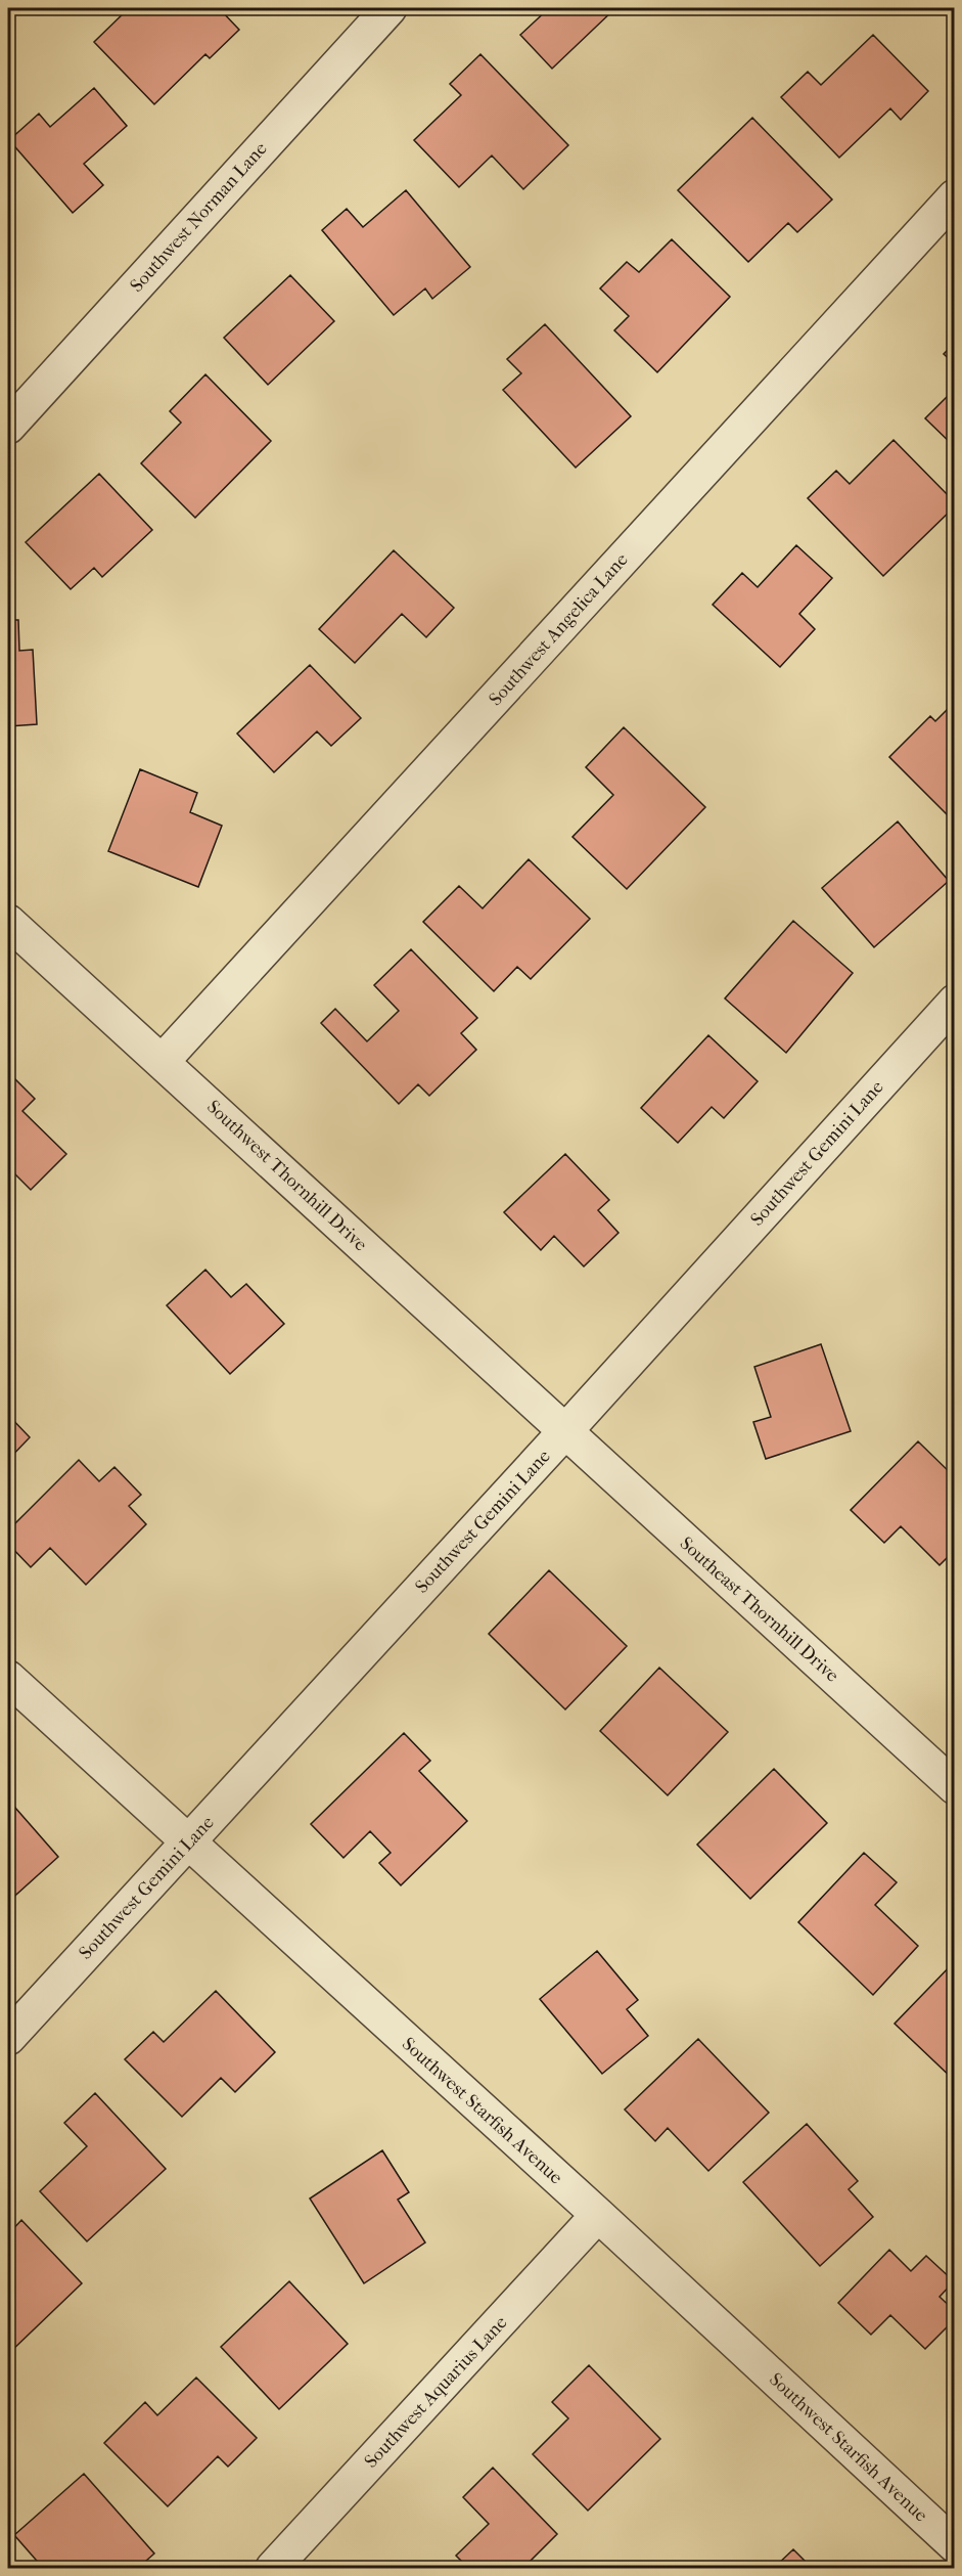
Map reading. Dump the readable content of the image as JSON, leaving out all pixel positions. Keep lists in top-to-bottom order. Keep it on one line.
{"streets":{"street":["Southwest Norman Lane","Southwest Angelica Lane","Southwest Gemini Lane","Southwest Thornhill Drive","Southeast Thornhill Drive","Southwest Starfish Avenue","Southwest Aquarius Lane"]},"crossings":[["Southwest Angelica Lane","Southwest Thornhill Drive"],["Southwest Gemini Lane","Southwest Thornhill Drive"],["Southwest Gemini Lane","Southeast Thornhill Drive"],["Southwest Gemini Lane","Southwest Starfish Avenue"],["Southwest Thornhill Drive","Southeast Thornhill Drive"],["Southwest Starfish Avenue","Southwest Aquarius Lane"]]}
